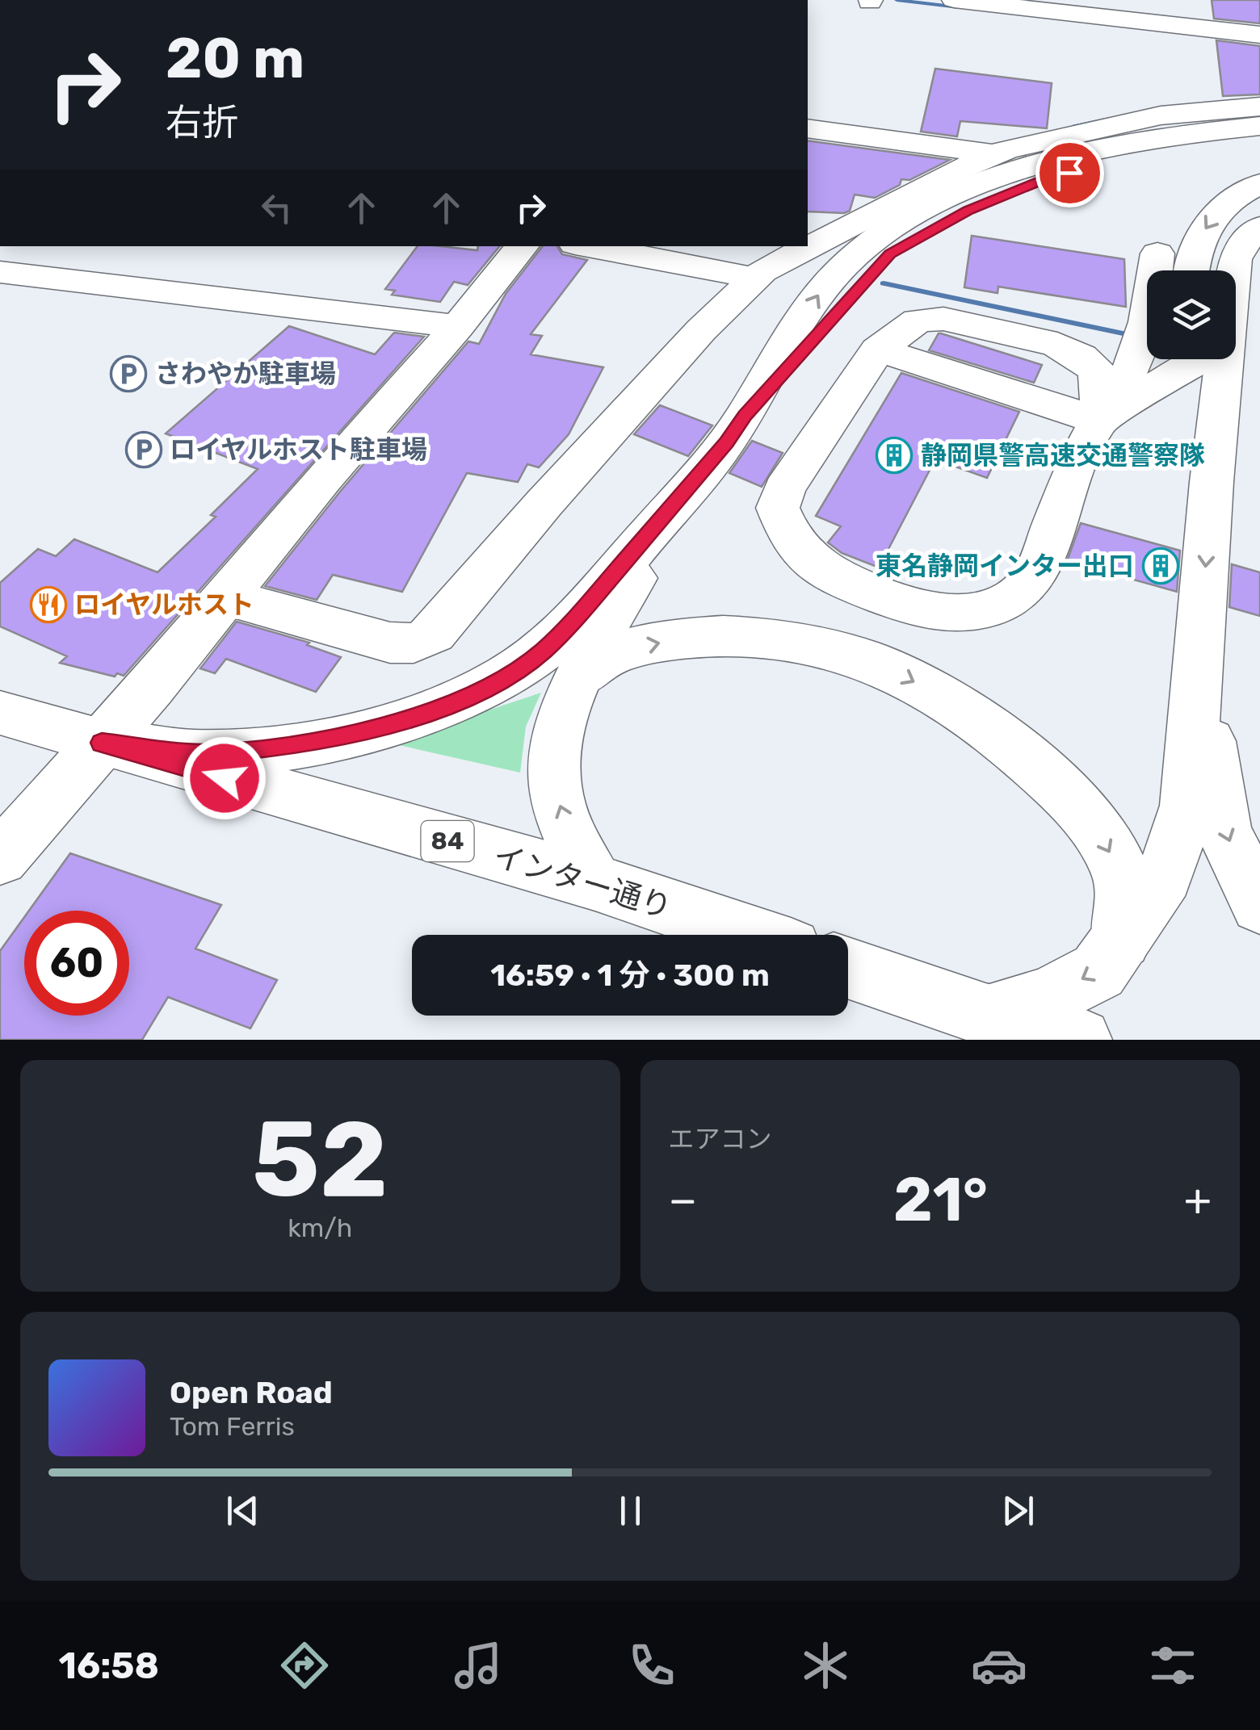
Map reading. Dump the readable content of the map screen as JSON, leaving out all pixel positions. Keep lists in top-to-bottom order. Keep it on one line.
{"streets":{"main road":["84","インター通り"]},"places":{"parking":["さわやか駐車場","ロイヤルホスト駐車場"],"building":["静岡県警高速交通警察隊","東名静岡インター出口"],"restaurant":["ロイヤルホスト"]},"page":{"turn":["20 m","右折"],"limit":"60","trip":"16:59 · 1 分 · 300 m","tile":[["52","km/h"],"エアコン"],"heat":["−","21°","+"],"song":["Open Road","Tom Ferris"],"tabs":"16:58"}}
